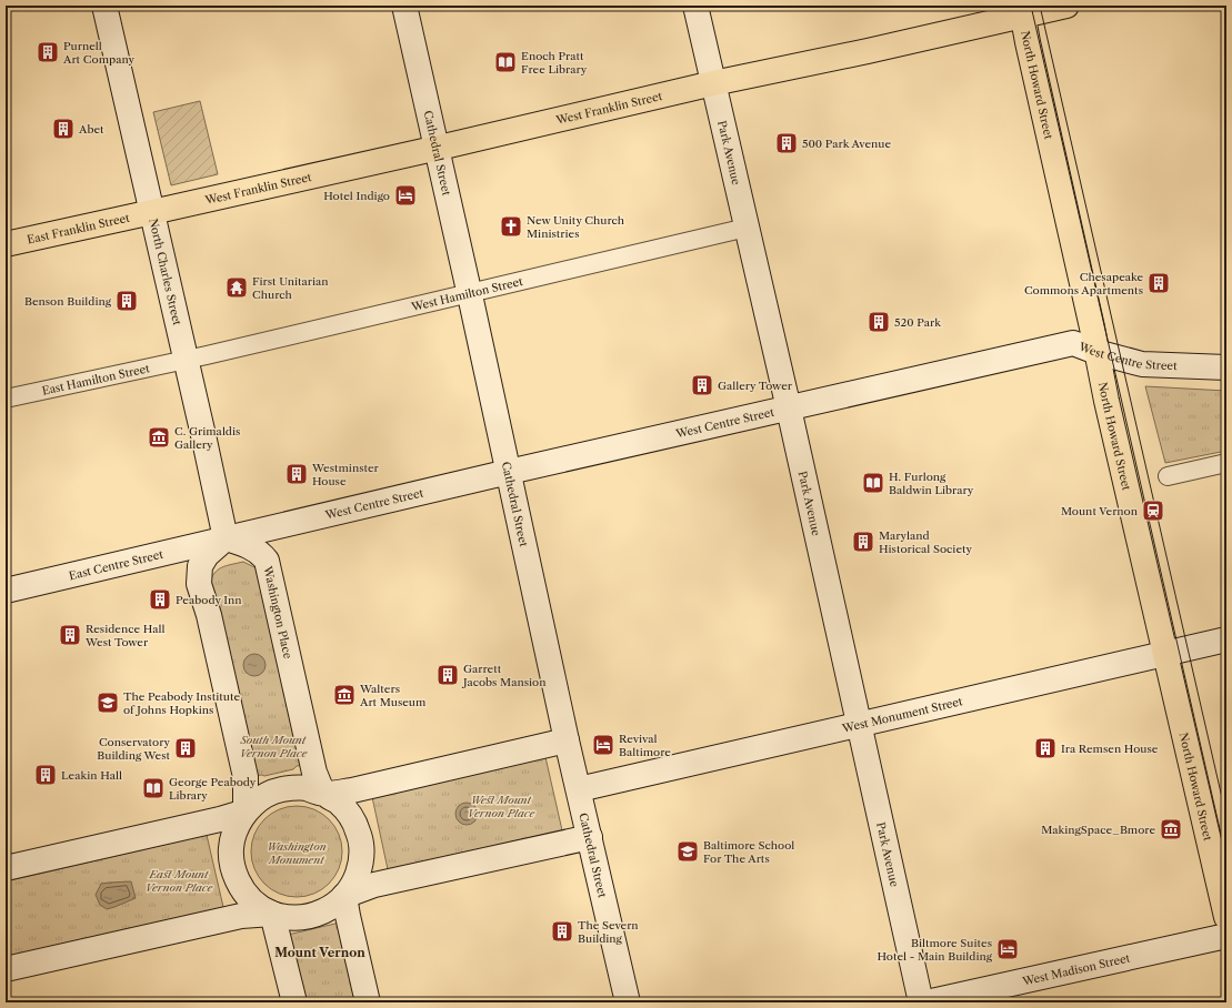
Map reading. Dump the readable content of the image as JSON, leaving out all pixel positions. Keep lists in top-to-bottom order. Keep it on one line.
{"streets":{"main road":["North Howard Street","West Franklin Street","Cathedral Street","Park Avenue","East Franklin Street","North Charles Street","West Centre Street","East Centre Street","Washington Place","West Monument Street","West Madison Street"],"street":["West Hamilton Street","East Hamilton Street"]},"crossings":[["North Howard Street","West Franklin Street"],["North Howard Street","West Centre Street"],["North Howard Street","West Monument Street"],["West Franklin Street","Cathedral Street"],["West Franklin Street","Park Avenue"],["West Franklin Street","East Franklin Street"],["West Franklin Street","North Charles Street"],["Cathedral Street","West Hamilton Street"],["Cathedral Street","West Centre Street"],["Cathedral Street","West Monument Street"],["Park Avenue","West Hamilton Street"],["Park Avenue","West Centre Street"],["Park Avenue","West Monument Street"],["East Franklin Street","North Charles Street"],["North Charles Street","West Hamilton Street"],["North Charles Street","West Centre Street"],["North Charles Street","East Hamilton Street"],["North Charles Street","East Centre Street"],["North Charles Street","Washington Place"],["West Hamilton Street","East Hamilton Street"],["West Centre Street","East Centre Street"],["West Centre Street","Washington Place"],["East Centre Street","Washington Place"]],"districts":["Mount Vernon"],"parks":["South Mount Vernon Place","West Mount Vernon Place","Washington Monument","East Mount Vernon Place"],"places":{"building":["Purnell Art Company","Abet","500 Park Avenue","Chesapeake Commons Apartments","Benson Building","520 Park","Gallery Tower","Westminster House","Maryland Historical Society","Peabody Inn","Residence Hall West Tower","Garrett Jacobs Mansion","Conservatory Building West","Ira Remsen House","Leakin Hall","The Severn Building"],"library":["Enoch Pratt Free Library","H. Furlong Baldwin Library","George Peabody Library"],"hotel":["Hotel Indigo","Revival Baltimore","Biltmore Suites Hotel - Main Building"],"church":["New Unity Church Ministries"],"temple":["First Unitarian Church"],"museum":["C. Grimaldis Gallery","Walters Art Museum","MakingSpace_Bmore"],"station":["Mount Vernon"],"school or university":["The Peabody Institute of Johns Hopkins","Baltimore School For The Arts"]}}
